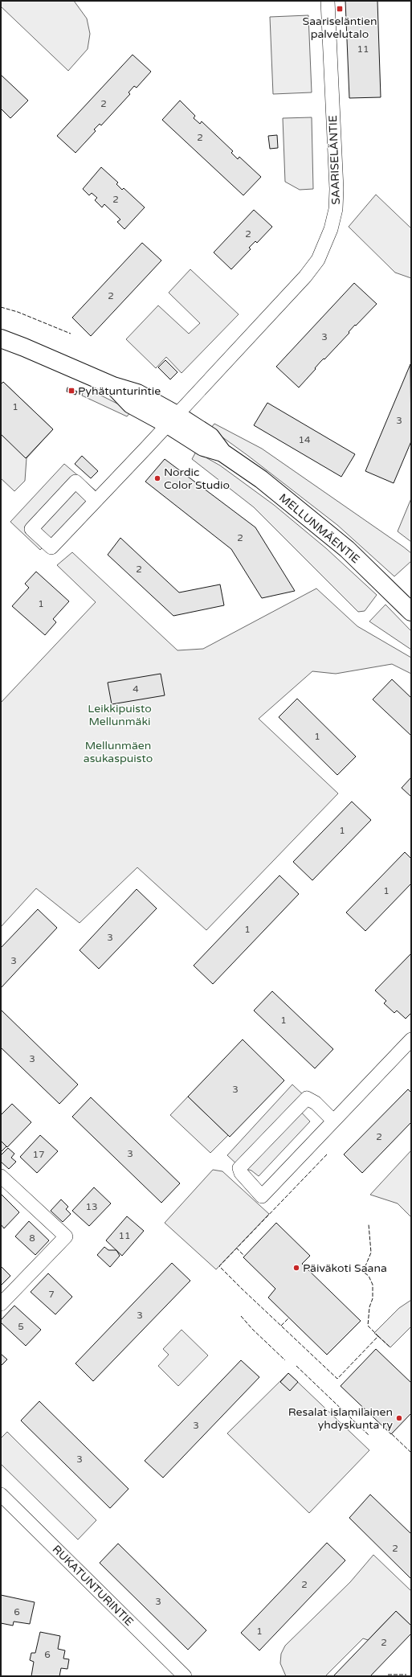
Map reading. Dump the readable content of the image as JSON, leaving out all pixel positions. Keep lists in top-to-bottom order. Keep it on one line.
{"streets":{"main road":["MELLUNMÄENTIE"],"street":["SAARISELÄNTIE","RUKATUNTURINTIE"]},"crossings":[["SAARISELÄNTIE","MELLUNMÄENTIE"]],"parks":["Leikkipuisto Mellunmäki","Mellunmäen asukaspuisto"],"places":{"transit":["Saariseläntien palvelutalo","Pyhätunturintie"],"other":["Nordic Color Studio","Päiväkoti Saana","Resalat islamilainen yhdyskunta ry"]},"house_numbers":["11","2","2","2","2","2","3","1","3","14","2","2","1","4","1","1","1","1","3","3","1","3","3","2","3","17","13","11","8","7","3","5","3","3","2","2","3","6","1","2","6"]}
